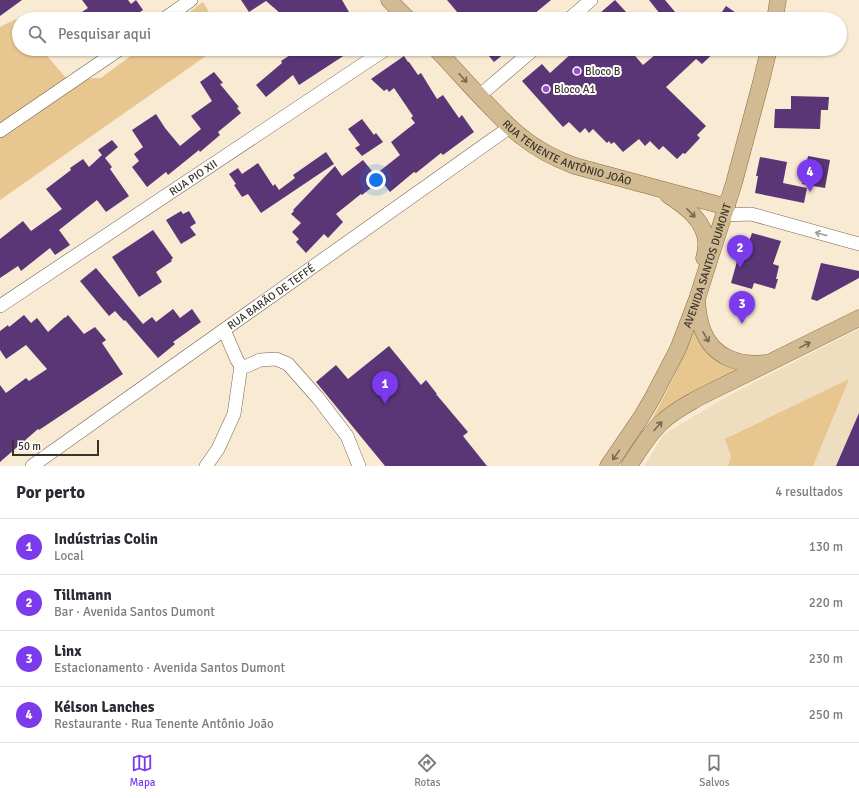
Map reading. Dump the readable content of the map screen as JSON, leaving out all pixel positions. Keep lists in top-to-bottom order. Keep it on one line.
{"streets":{"main road":["RUA TENENTE ANTÔNIO JOÃO","AVENIDA SANTOS DUMONT"],"street":["RUA PIO XII","RUA BARÃO DE TEFFÉ"]},"crossings":[["RUA TENENTE ANTÔNIO JOÃO","AVENIDA SANTOS DUMONT"],["RUA TENENTE ANTÔNIO JOÃO","RUA BARÃO DE TEFFÉ"]],"places":["Bloco B","Bloco A1"],"scale_bar":"50 m","page":{"search":"Pesquisar aqui","pins":["4","2","3","1"],"scale":"50 m","heading":["Por perto","4 resultados"],"list":[{"mark":"1","name":"Indústrias Colin","note":"Local","value":"130 m"},{"mark":"2","name":"Tillmann","note":"Bar · Avenida Santos Dumont","value":"220 m"},{"mark":"3","name":"Linx","note":"Estacionamento · Avenida Santos Dumont","value":"230 m"},{"mark":"4","name":"Kélson Lanches","note":"Restaurante · Rua Tenente Antônio João","value":"250 m"}],"nav":["Mapa","Rotas","Salvos"]}}
